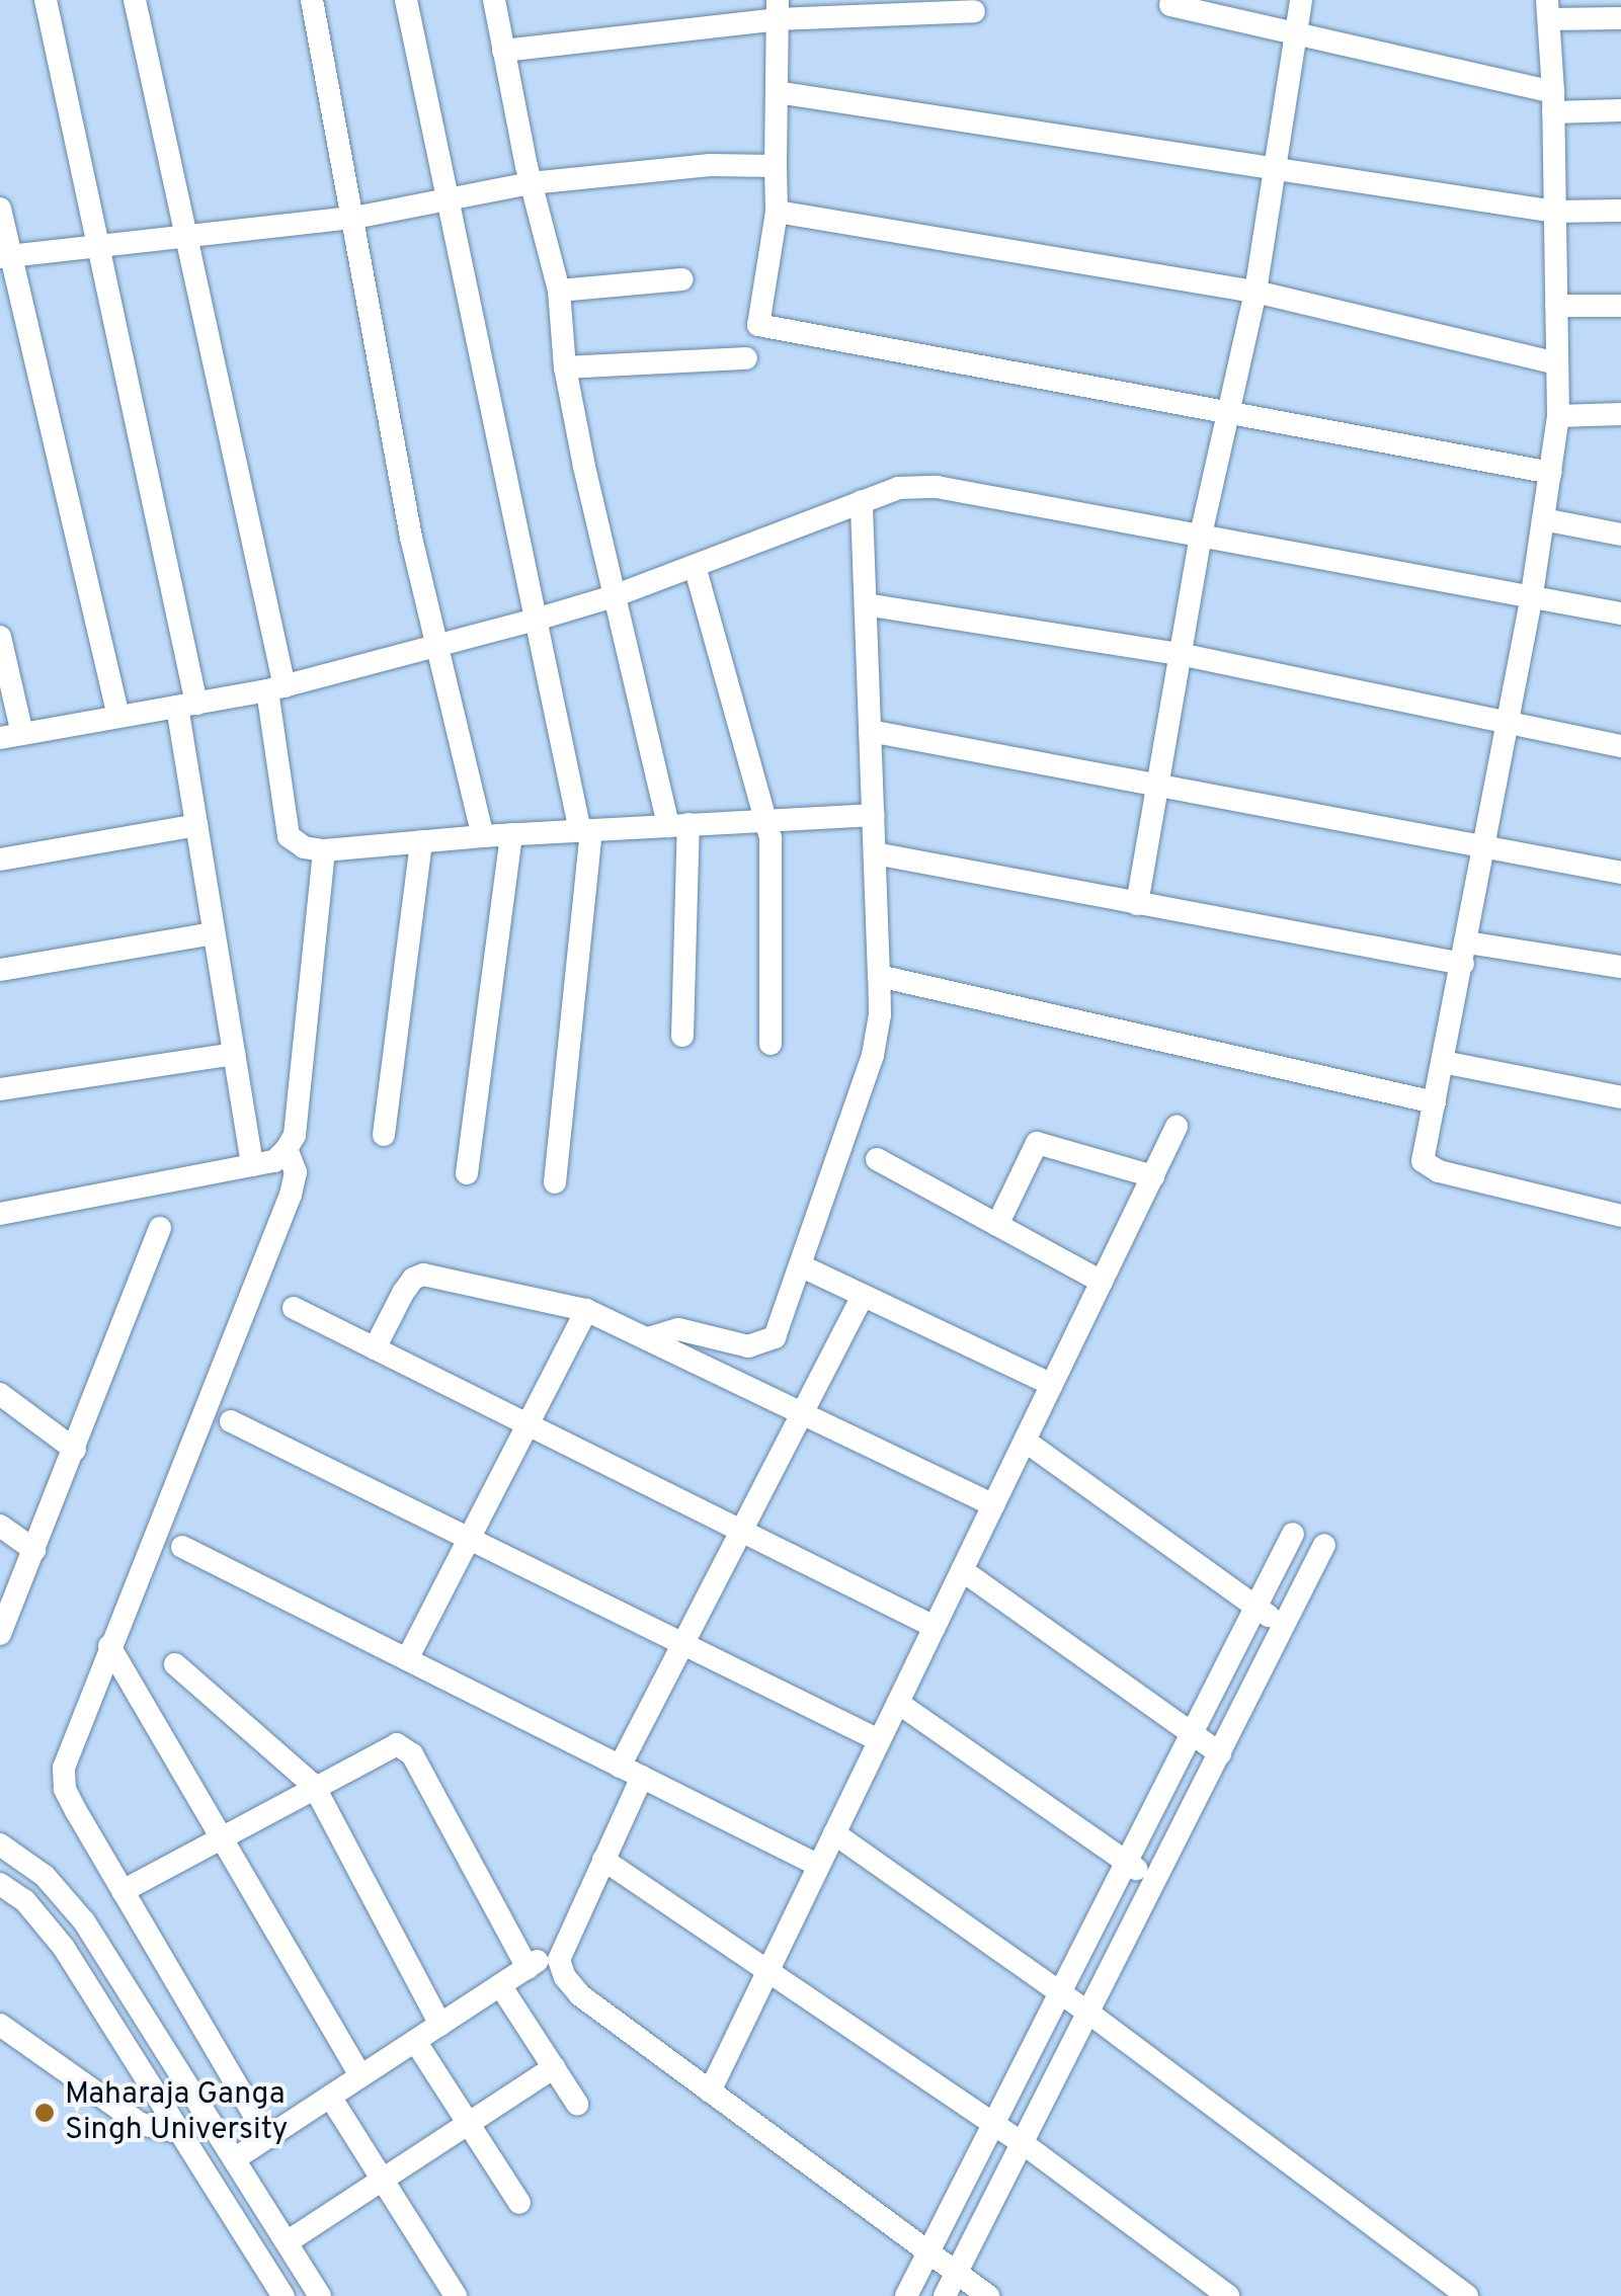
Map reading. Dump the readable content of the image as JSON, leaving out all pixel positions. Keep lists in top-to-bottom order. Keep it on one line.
{"places":["Maharaja Ganga Singh University"]}
